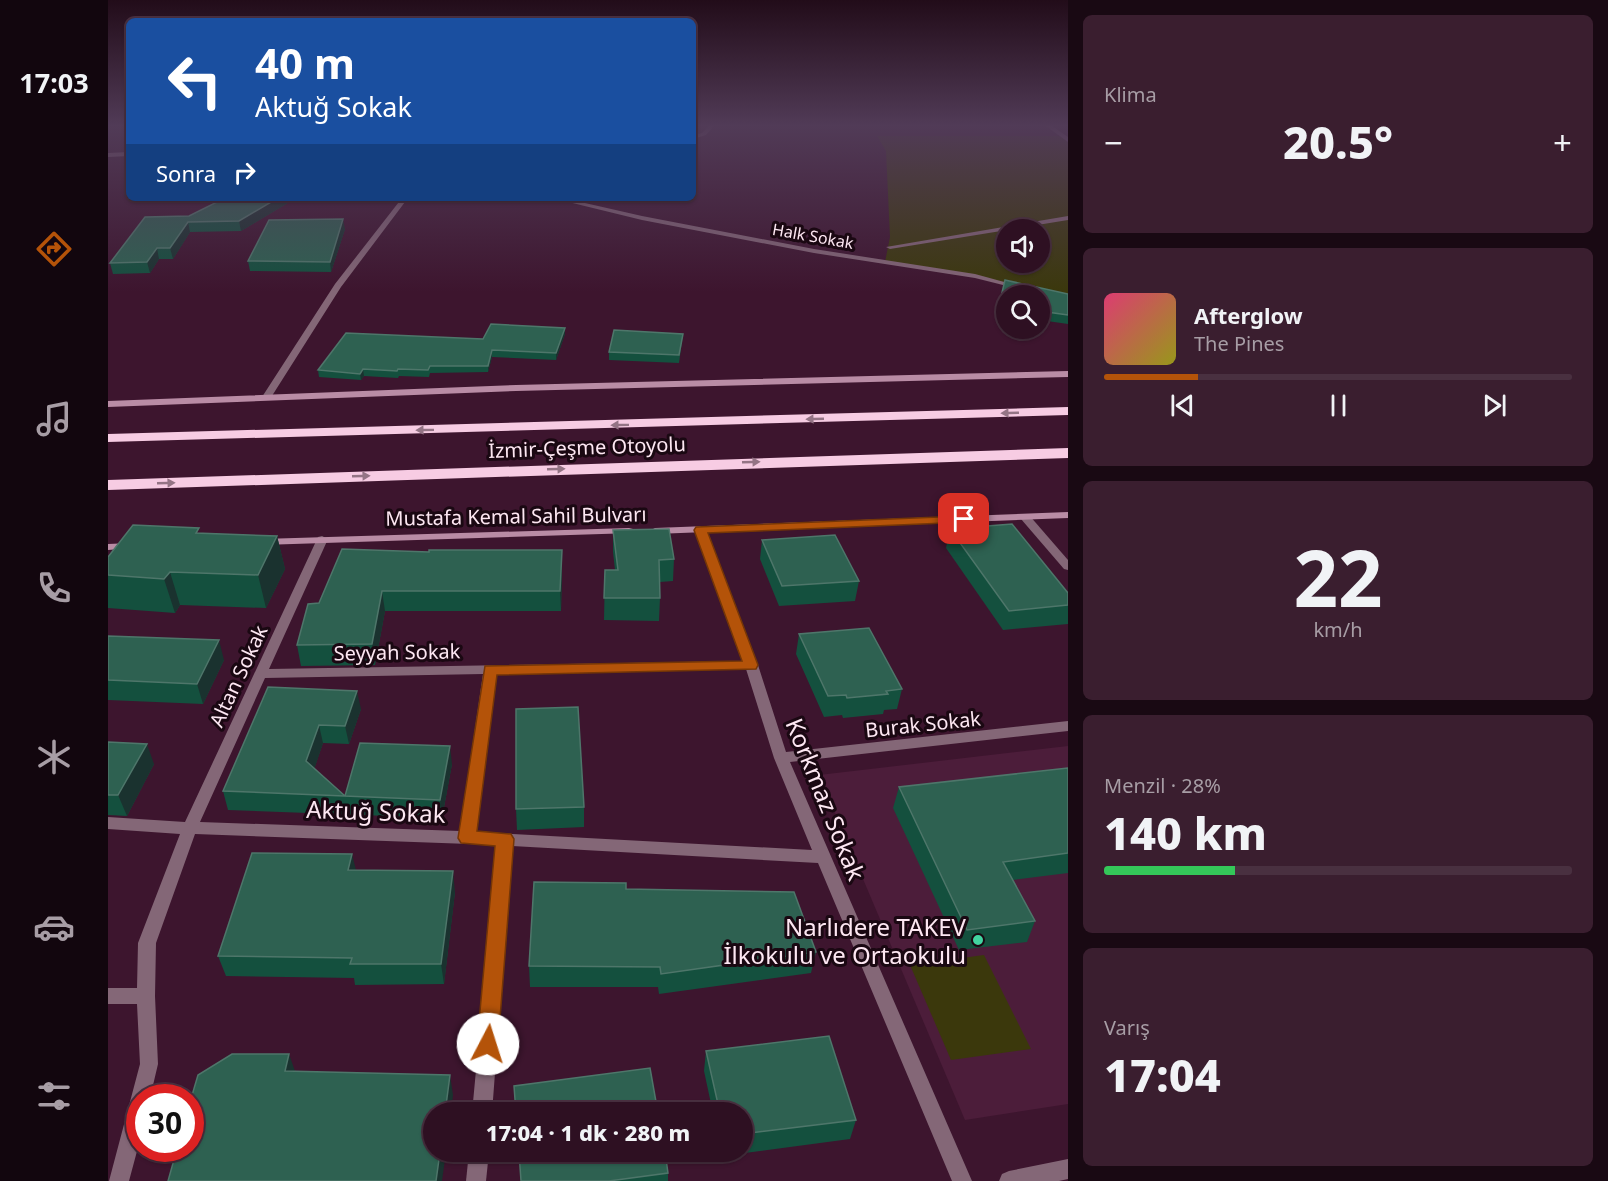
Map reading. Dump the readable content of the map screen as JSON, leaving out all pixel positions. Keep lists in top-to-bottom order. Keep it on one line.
{"streets":{"highway":["İzmir-Çeşme Otoyolu"],"main road":["Mustafa Kemal Sahil Bulvarı"],"street":["Halk Sokak","Seyyah Sokak","Altan Sokak","Burak Sokak","Korkmaz Sokak","Aktuğ Sokak"]},"crossings":[["Mustafa Kemal Sahil Bulvarı","Altan Sokak"],["Mustafa Kemal Sahil Bulvarı","Korkmaz Sokak"],["Seyyah Sokak","Altan Sokak"],["Seyyah Sokak","Korkmaz Sokak"],["Altan Sokak","Aktuğ Sokak"],["Burak Sokak","Korkmaz Sokak"],["Korkmaz Sokak","Aktuğ Sokak"]],"places":["Narlıdere TAKEV İlkokulu ve Ortaokulu"],"page":{"tabs":"17:03","tile":["Klima",["22","km/h"],["Menzil · 28%","140 km"],["Varış","17:04"]],"turn":["40 m","Aktuğ Sokak"],"heat":["−","20.5°","+"],"then":"Sonra","song":["Afterglow","The Pines"],"limit":"30","trip":"17:04 · 1 dk · 280 m"}}
